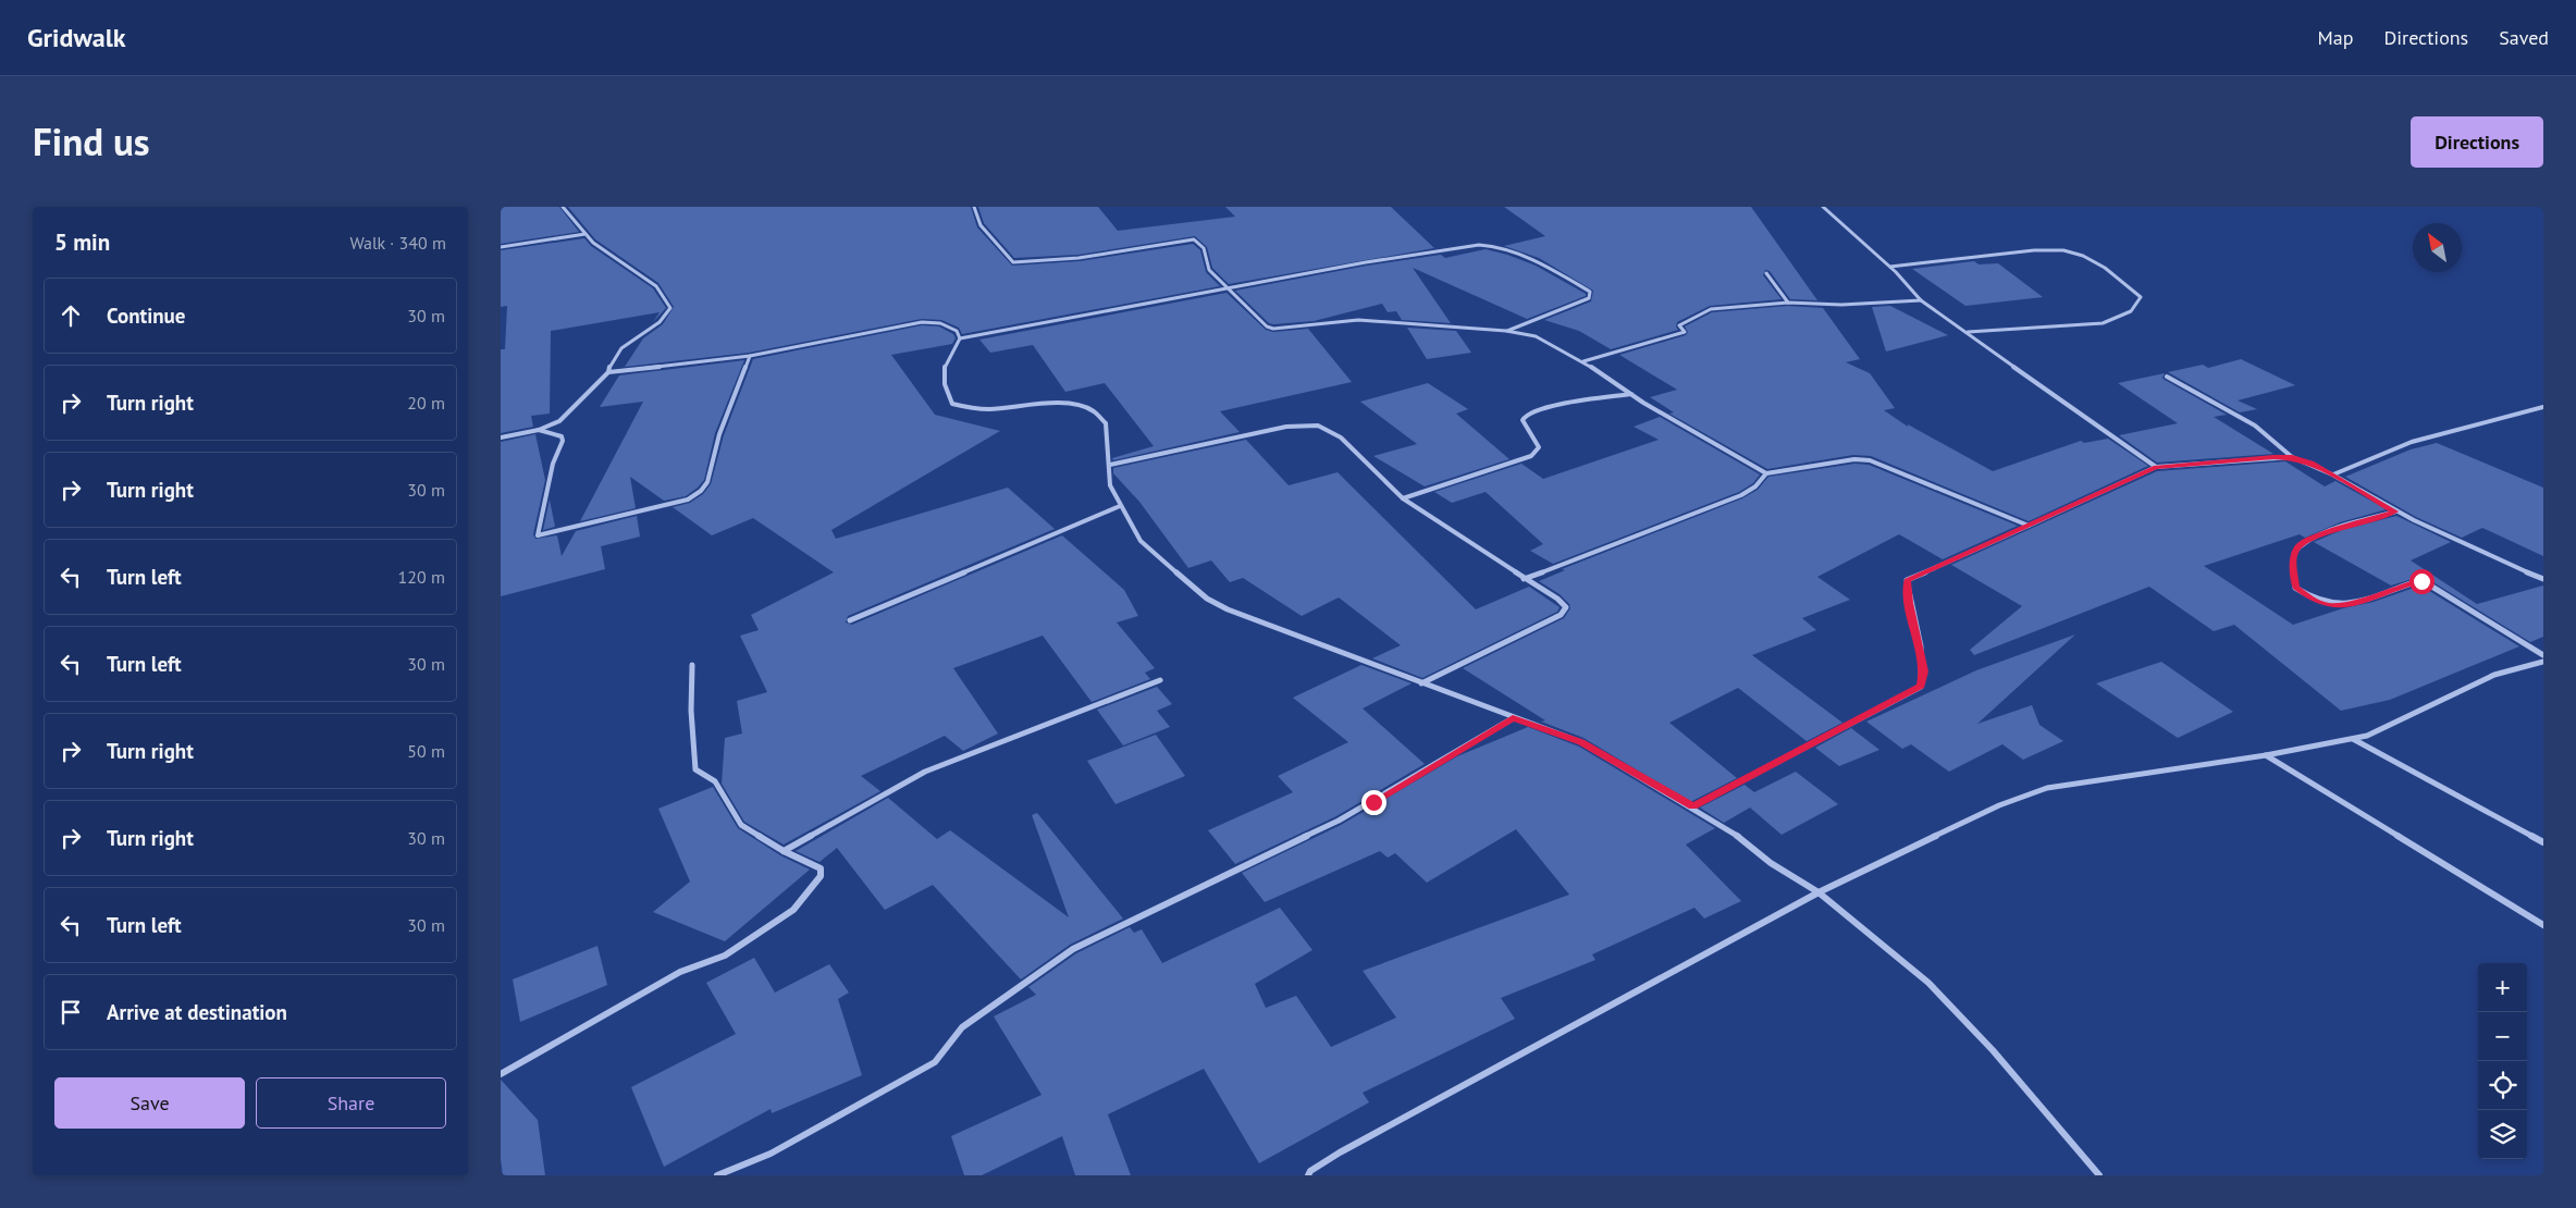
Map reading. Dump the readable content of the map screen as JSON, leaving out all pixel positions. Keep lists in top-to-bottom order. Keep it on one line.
{"north":"top left","page":{"header":"Gridwalk","nav":["Map","Directions","Saved"],"title":"Find us","buttons":["Directions",["Save","Share"]],"heading":["5 min","Walk · 340 m"],"list":[["Continue","30 m"],["Turn right","20 m"],["Turn right","30 m"],["Turn left","120 m"],["Turn left","30 m"],["Turn right","50 m"],["Turn right","30 m"],["Turn left","30 m"],"Arrive at destination"],"map_buttons":["+","−"]}}
